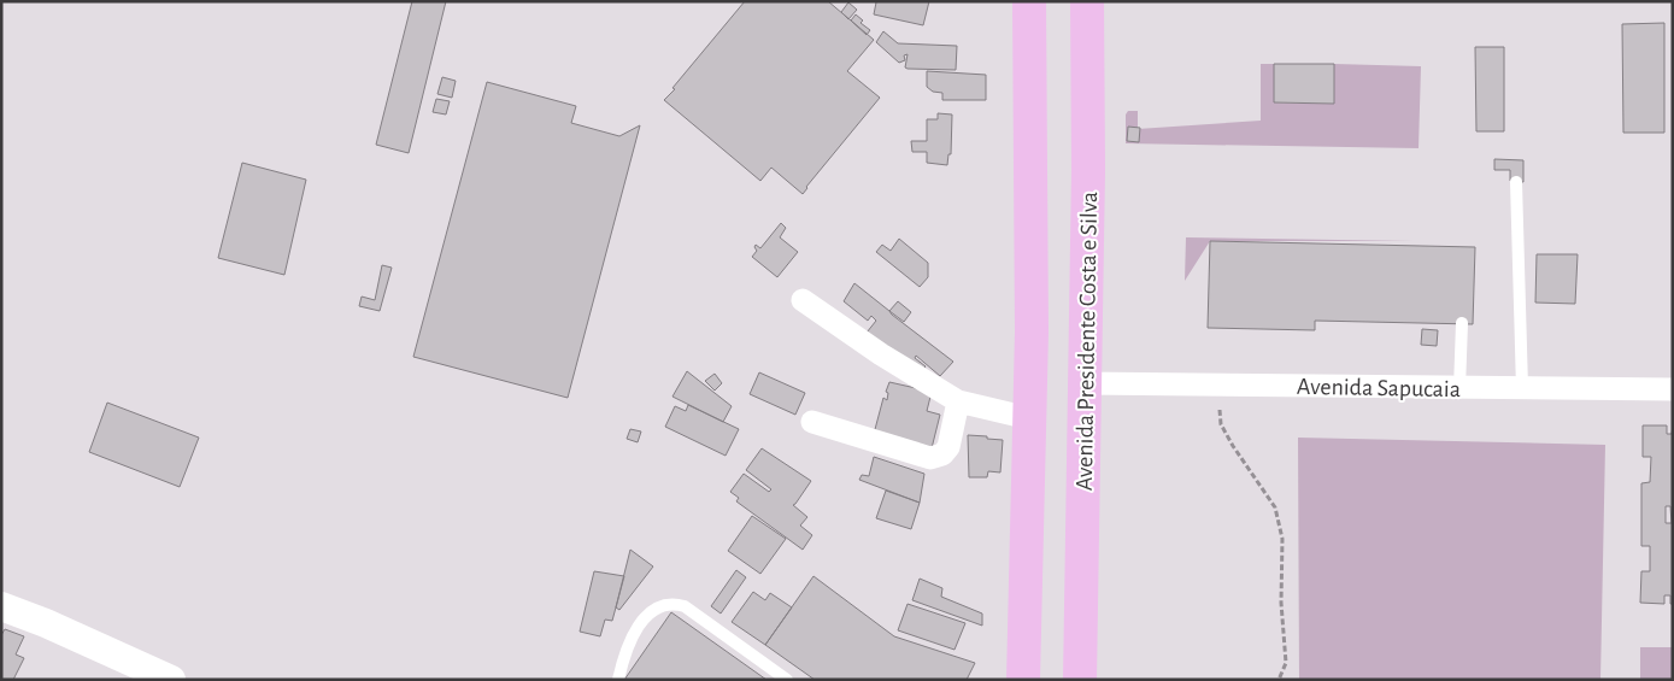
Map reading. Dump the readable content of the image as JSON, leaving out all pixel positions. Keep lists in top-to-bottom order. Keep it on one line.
{"streets":{"main road":["Avenida Presidente Costa e Silva"],"street":["Avenida Sapucaia"]},"crossings":[["Avenida Presidente Costa e Silva","Avenida Sapucaia"]]}
